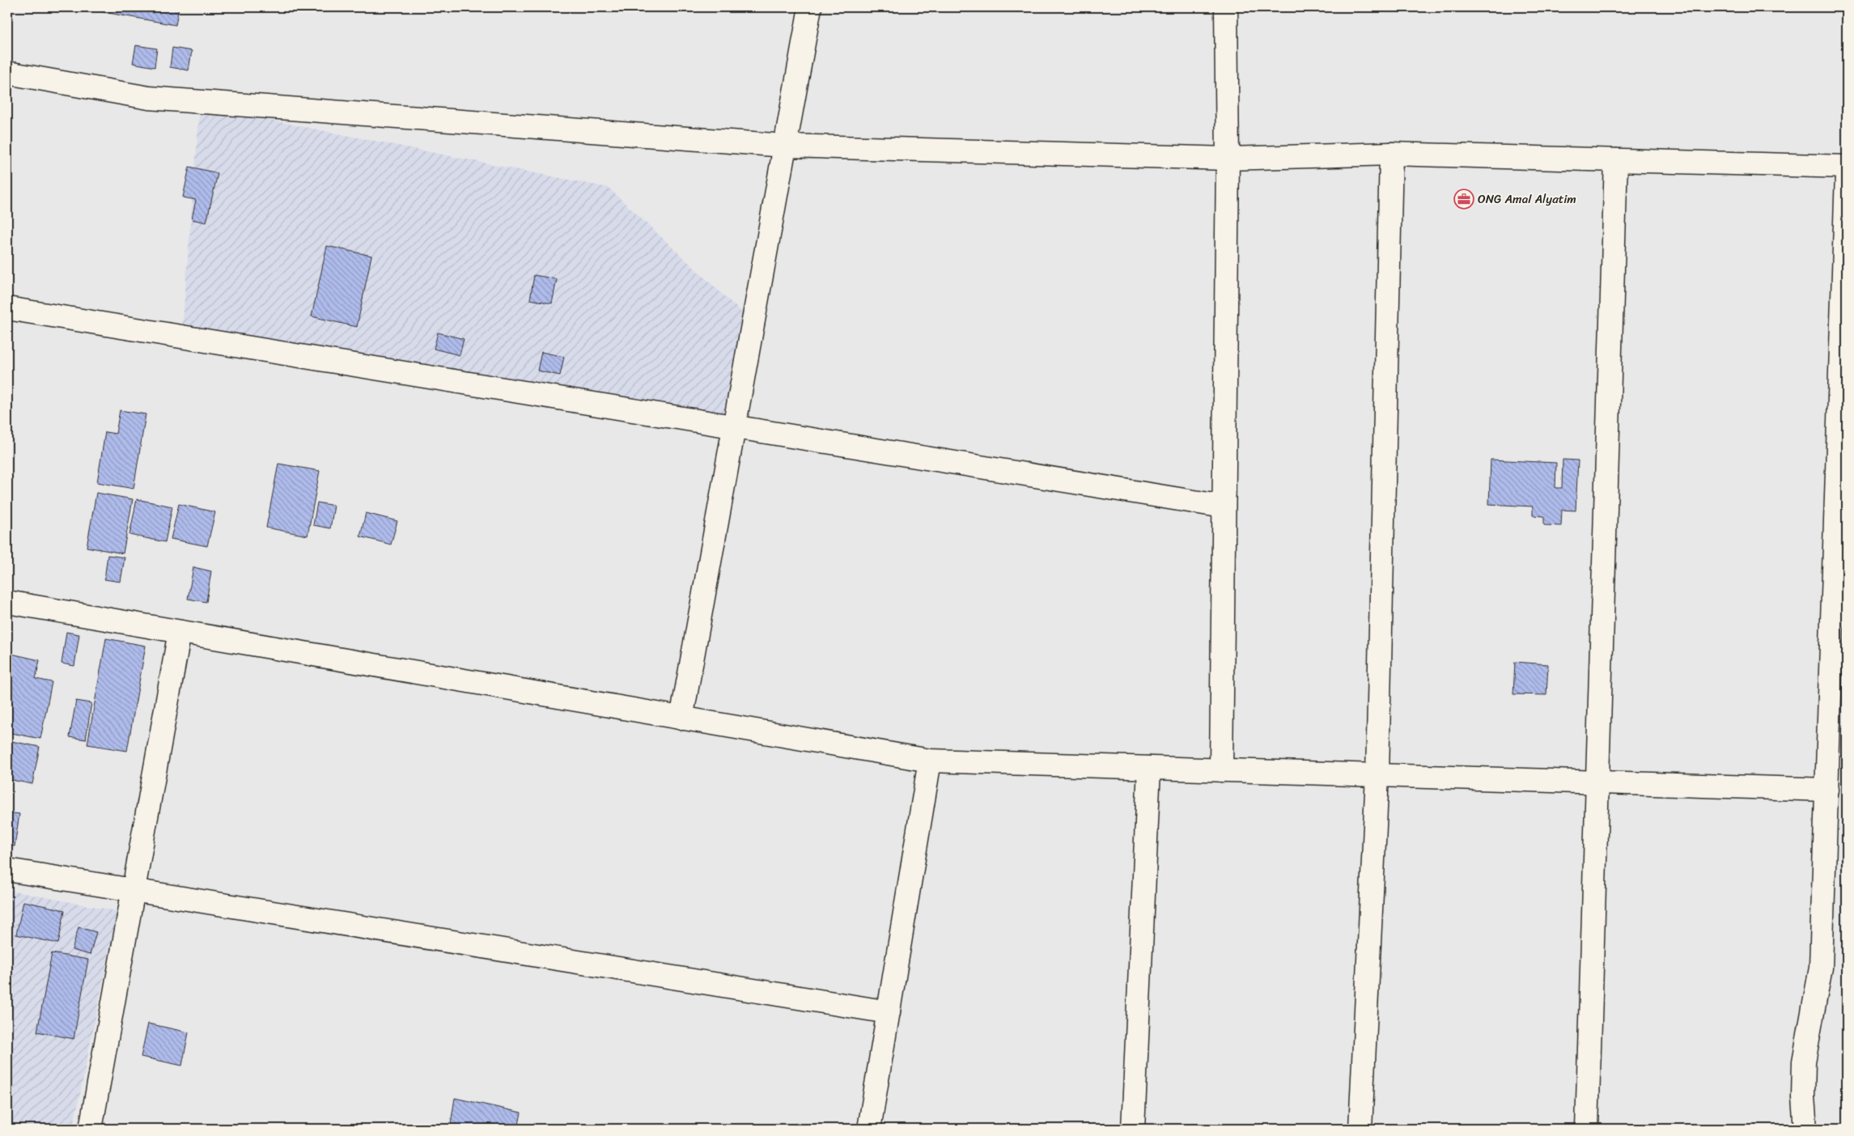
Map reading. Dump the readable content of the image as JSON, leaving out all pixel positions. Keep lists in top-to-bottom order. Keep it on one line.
{"places":{"office":["ONG Amal Alyatim"]}}
